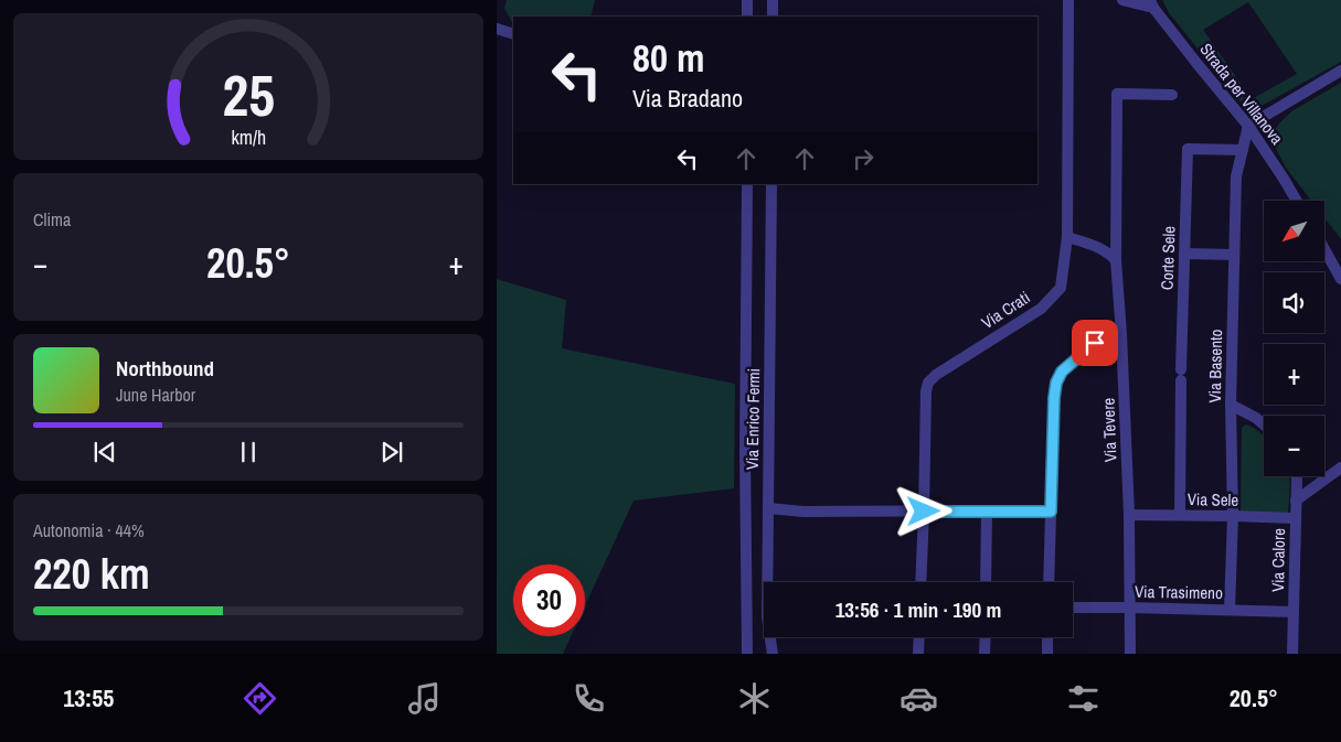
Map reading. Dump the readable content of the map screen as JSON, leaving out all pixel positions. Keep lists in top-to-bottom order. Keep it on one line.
{"streets":{"street":["Strada per Villanova","Corte Sele","Via Crati","Via Basento","Via Enrico Fermi","Via Tevere","Via Sele","Via Calore","Via Trasimeno"]},"crossings":[["Strada per Villanova","Via Basento"],["Corte Sele","Via Basento"],["Corte Sele","Via Sele"],["Via Basento","Via Sele"],["Via Basento","Via Trasimeno"],["Via Tevere","Via Sele"],["Via Tevere","Via Trasimeno"],["Via Sele","Via Calore"],["Via Calore","Via Trasimeno"]],"north":"bottom left","page":{"turn":["80 m","Via Bradano"],"tile":["Clima",["Autonomia · 44%","220 km"]],"map_buttons":["+","−"],"heat":["−","20.5°","+"],"song":["Northbound","June Harbor"],"limit":"30","trip":"13:56 · 1 min · 190 m","tabs":["13:55","20.5°"],"gauge":["25","km/h"]}}
